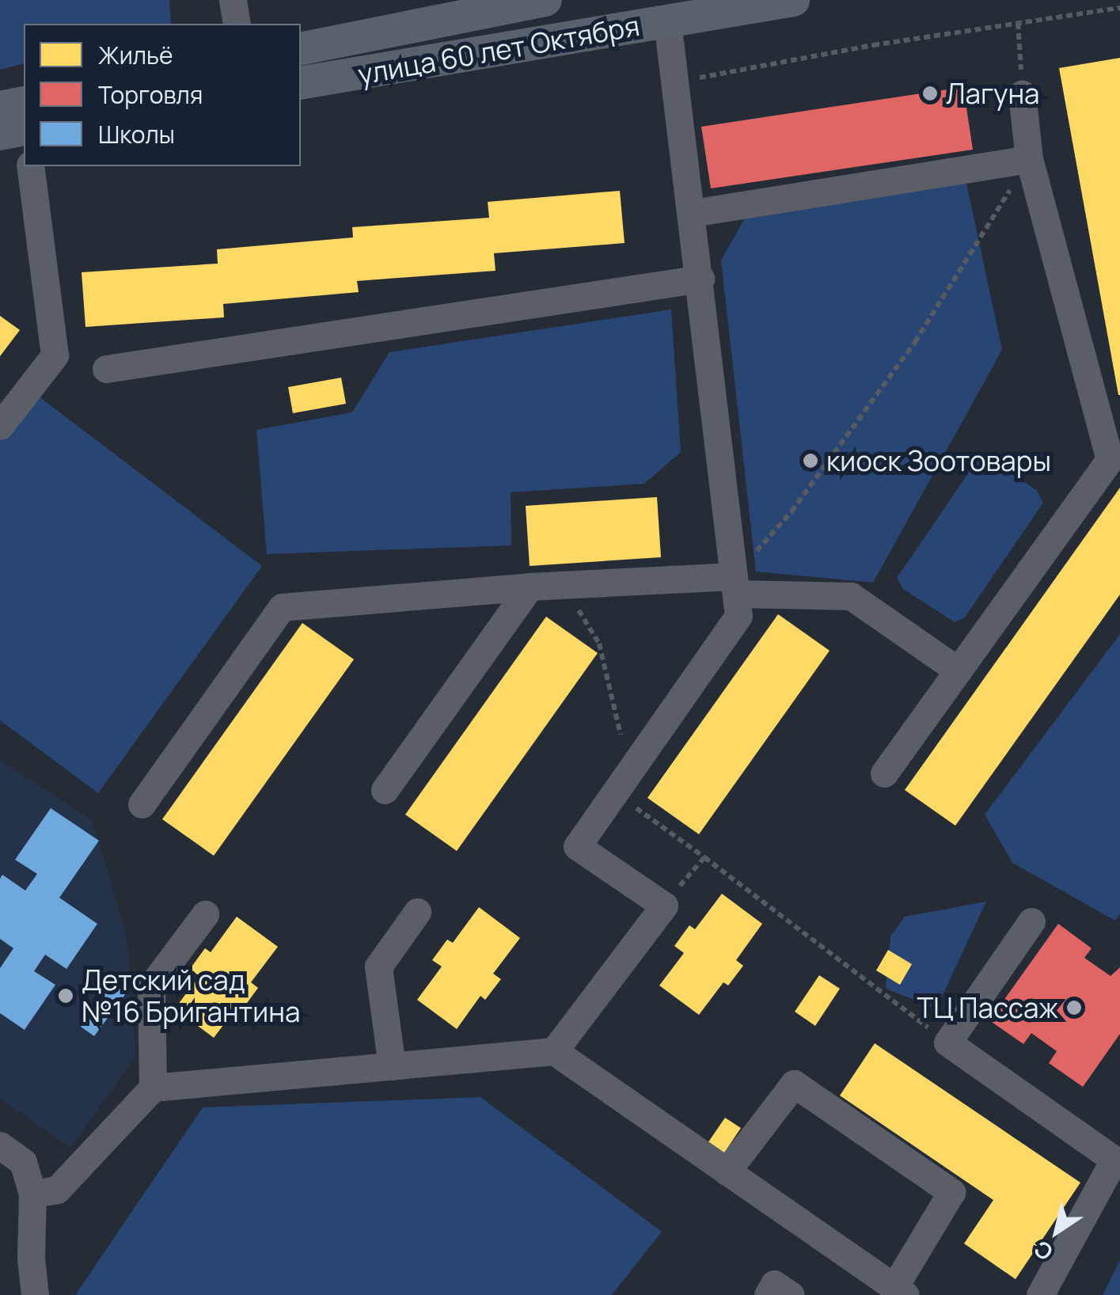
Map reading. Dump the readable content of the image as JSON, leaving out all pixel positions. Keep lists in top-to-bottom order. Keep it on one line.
{"streets":{"main road":["улица 60 лет Октября"]},"places":["Лагуна","киоск Зоотовары","Детский сад №16 Бригантина","ТЦ Пассаж"],"legend":["Жильё","Торговля","Школы"],"north":"bottom left"}
